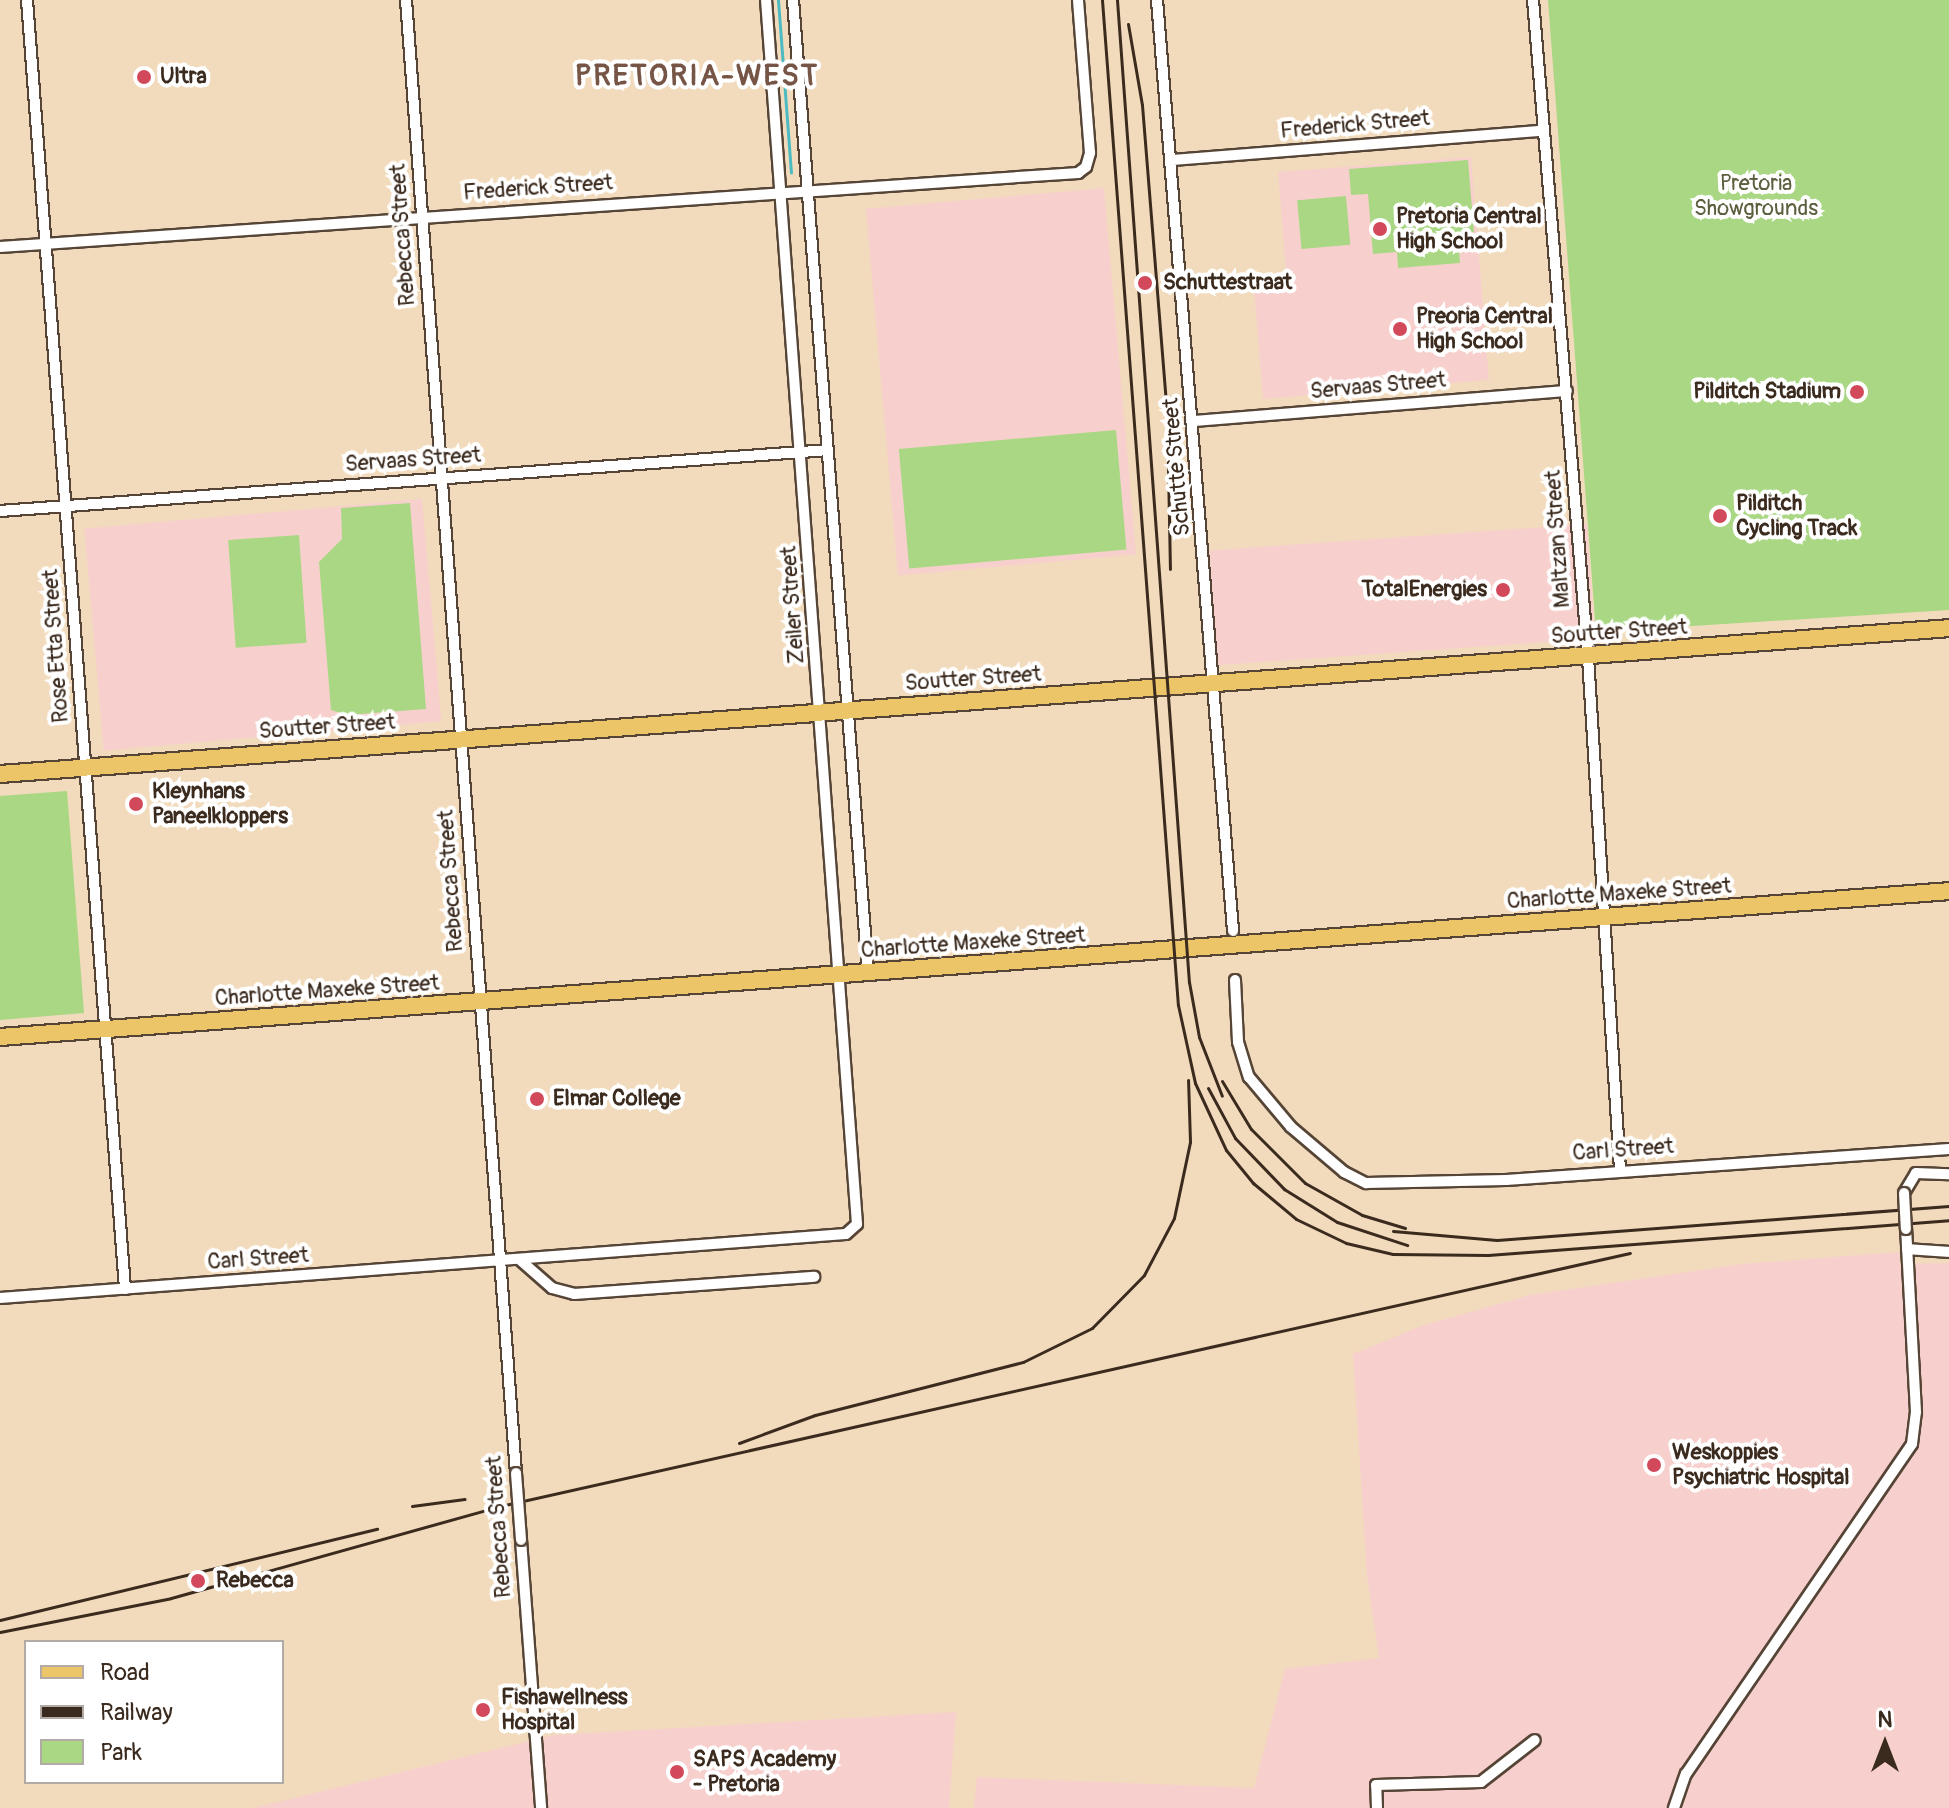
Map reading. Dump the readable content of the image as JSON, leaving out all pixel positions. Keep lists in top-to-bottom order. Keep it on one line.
{"streets":{"main road":["Soutter Street","Charlotte Maxeke Street"],"street":["Frederick Street","Rebecca Street","Servaas Street","Schutte Street","Maltzan Street","Zeiler Street","Rose Etta Street","Carl Street"]},"crossings":[["Frederick Street","Rebecca Street"],["Frederick Street","Schutte Street"],["Frederick Street","Maltzan Street"],["Frederick Street","Zeiler Street"],["Frederick Street","Rose Etta Street"],["Rebecca Street","Servaas Street"],["Rebecca Street","Soutter Street"],["Rebecca Street","Charlotte Maxeke Street"],["Rebecca Street","Carl Street"],["Servaas Street","Schutte Street"],["Servaas Street","Maltzan Street"],["Servaas Street","Zeiler Street"],["Servaas Street","Rose Etta Street"],["Schutte Street","Soutter Street"],["Maltzan Street","Soutter Street"],["Maltzan Street","Charlotte Maxeke Street"],["Maltzan Street","Carl Street"],["Zeiler Street","Soutter Street"],["Zeiler Street","Charlotte Maxeke Street"],["Zeiler Street","Carl Street"],["Soutter Street","Rose Etta Street"],["Rose Etta Street","Charlotte Maxeke Street"],["Rose Etta Street","Carl Street"]],"districts":["PRETORIA-WEST"],"parks":["Pretoria Showgrounds"],"places":["Ultra","Pretoria Central High School","Schuttestraat","Preoria Central High School","Pilditch Stadium","Pilditch Cycling Track","TotalEnergies","Kleynhans Paneelkloppers","Elmar College","Weskoppies Psychiatric Hospital","Rebecca","Fishawellness Hospital","SAPS Academy - Pretoria"],"legend":["Road","Railway","Park"],"north":"top"}
